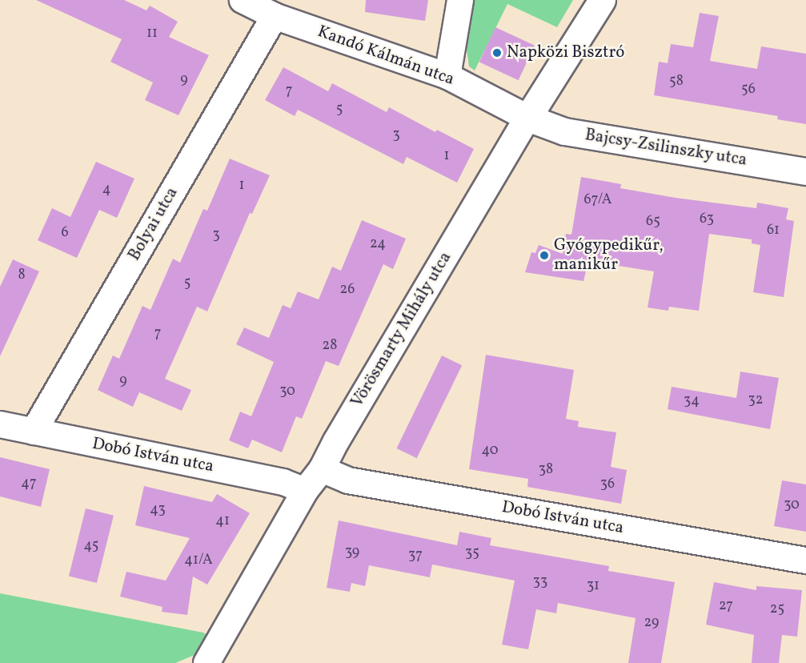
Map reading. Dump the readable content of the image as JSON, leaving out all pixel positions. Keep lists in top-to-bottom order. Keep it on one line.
{"streets":{"street":["Kandó Kálmán utca","Bajcsy-Zsilinszky utca","Bolyai utca","Vörösmarty Mihály utca","Dobó István utca"]},"crossings":[["Kandó Kálmán utca","Bajcsy-Zsilinszky utca"],["Kandó Kálmán utca","Bolyai utca"],["Kandó Kálmán utca","Vörösmarty Mihály utca"],["Bajcsy-Zsilinszky utca","Vörösmarty Mihály utca"],["Bolyai utca","Dobó István utca"],["Vörösmarty Mihály utca","Dobó István utca"]],"places":["Napközi Bisztró","Gyógypedikűr, manikűr"],"house_numbers":["11","9","58","56","7","5","3","1","1","4","67/A","63","65","61","6","3","24","8","5","26","7","28","9","30","32","34","40","38","47","36","30","43","41","45","39","35","37","41/A","33","31","27","25","29"]}
